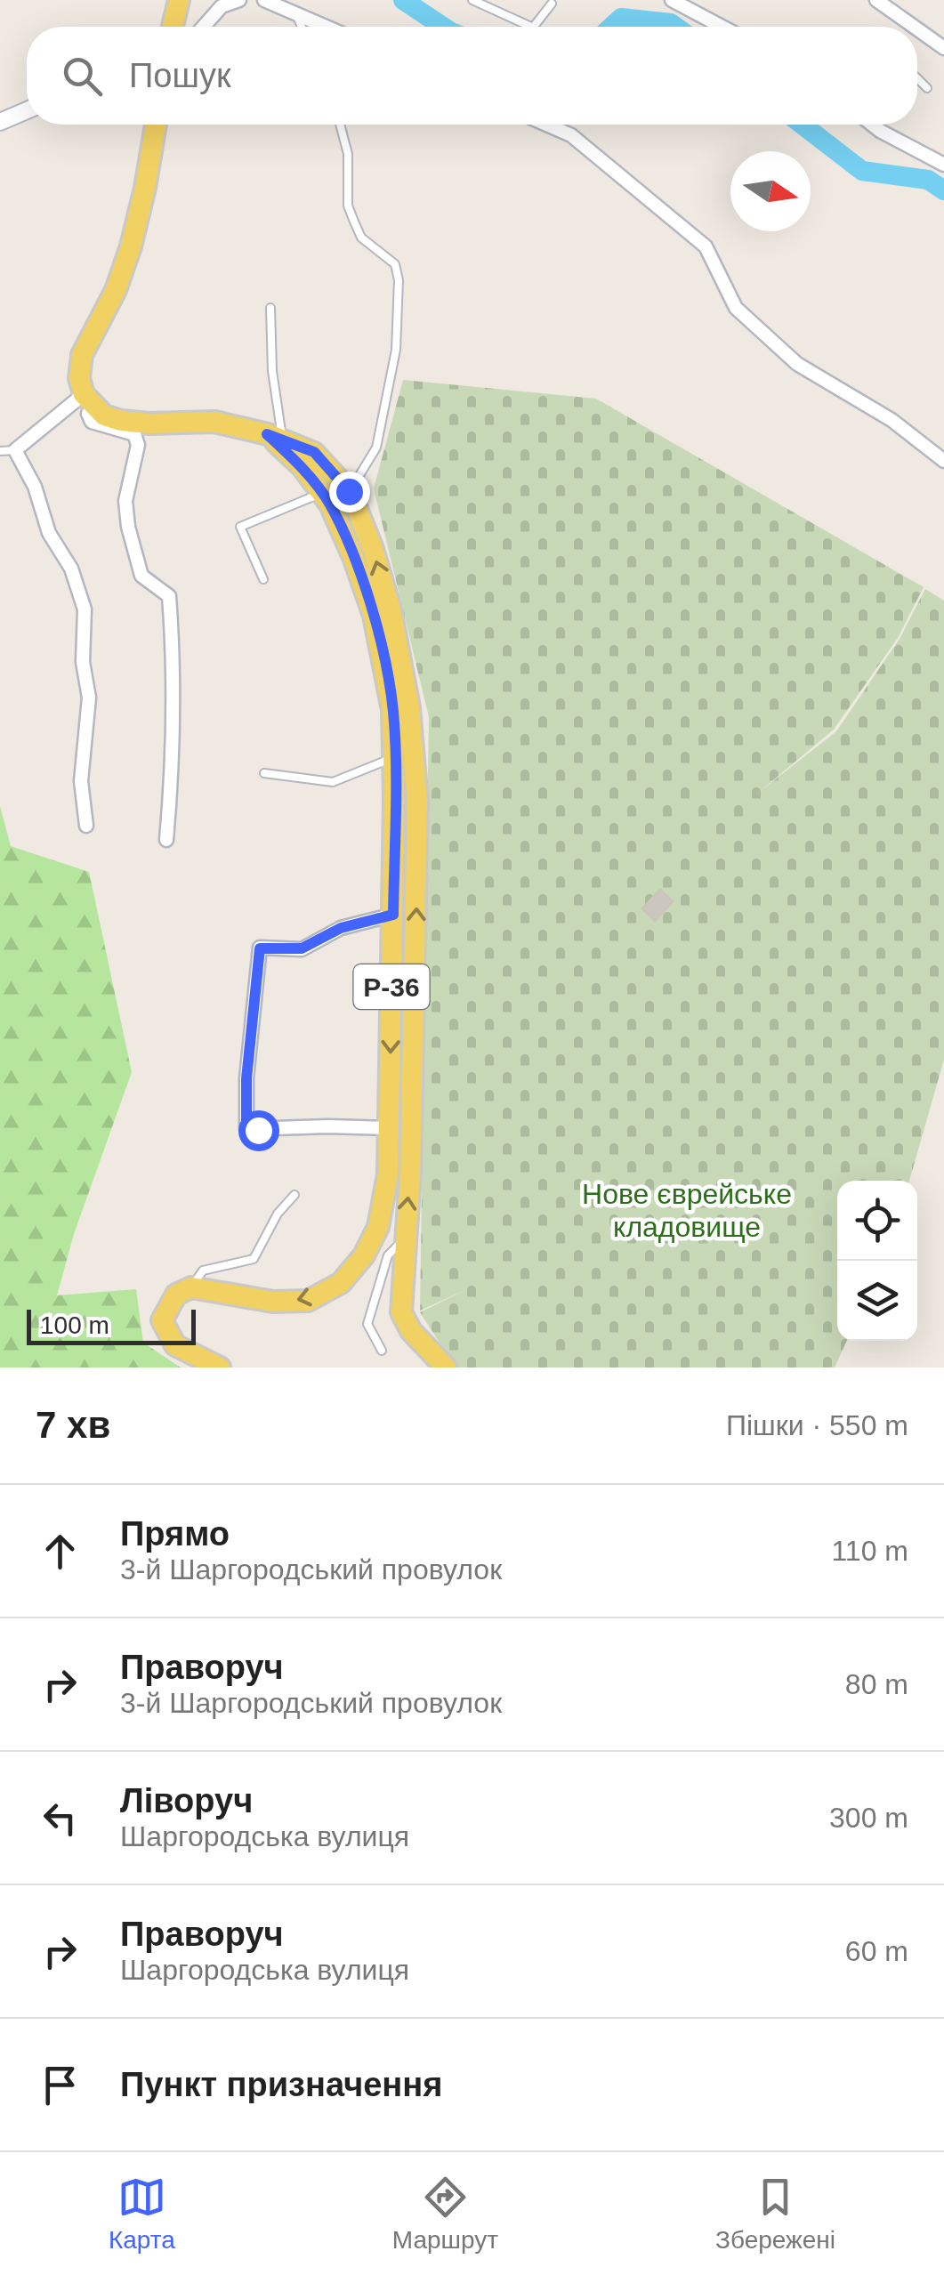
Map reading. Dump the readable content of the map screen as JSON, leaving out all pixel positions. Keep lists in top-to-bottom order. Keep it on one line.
{"streets":{"main road":["Р-36"]},"parks":["Нове єврейське кладовище"],"scale_bar":"100 m","north":"right","page":{"search":"Пошук","scale":"100 m","heading":["7 хв","Пішки · 550 m"],"list":[["Прямо","3-й Шаргородський провулок","110 m"],["Праворуч","3-й Шаргородський провулок","80 m"],["Ліворуч","Шаргородська вулиця","300 m"],["Праворуч","Шаргородська вулиця","60 m"],"Пункт призначення"],"nav":["Карта","Маршрут","Збережені"]}}
